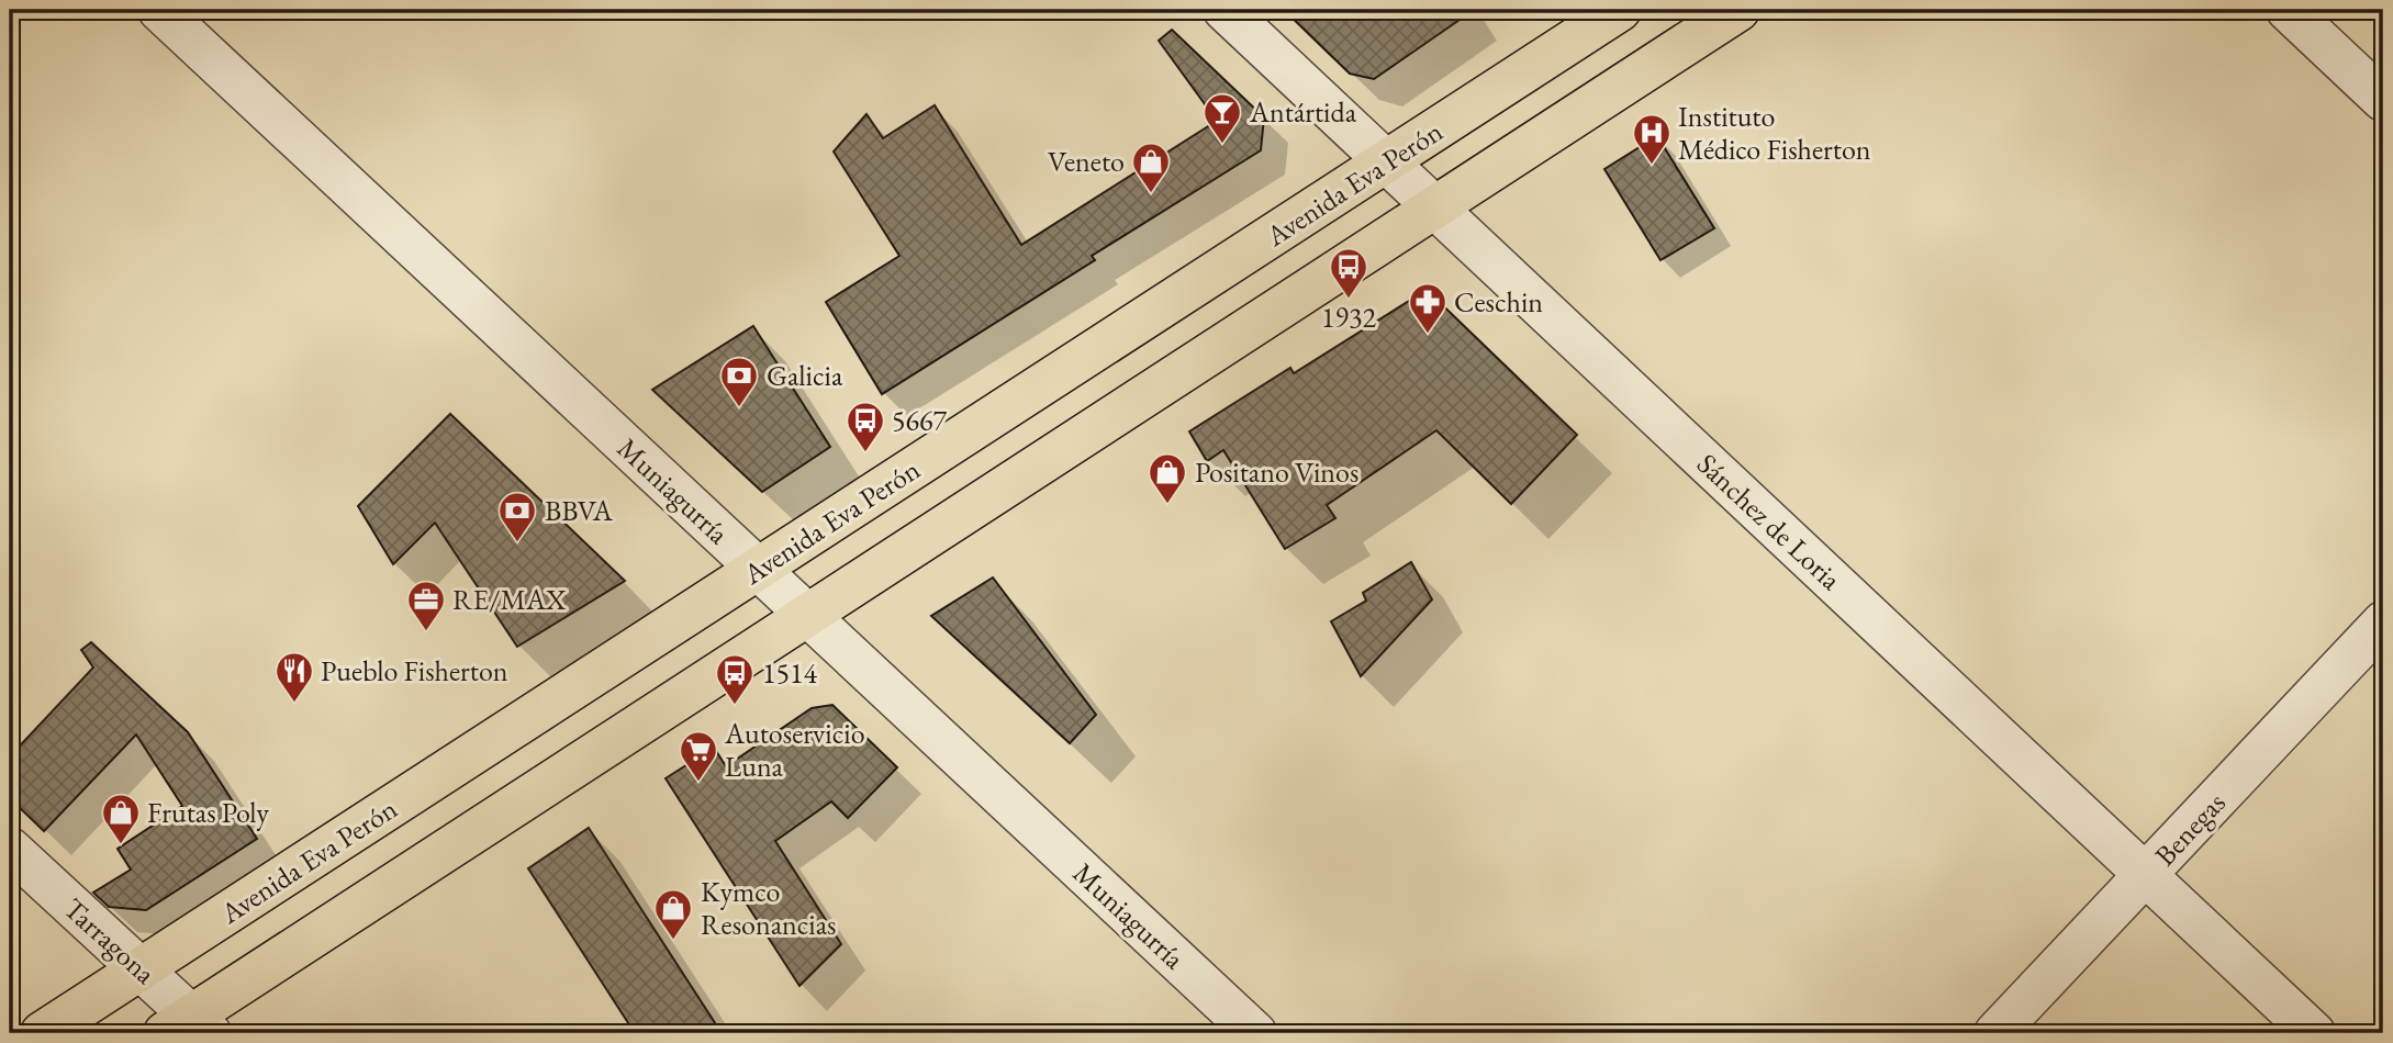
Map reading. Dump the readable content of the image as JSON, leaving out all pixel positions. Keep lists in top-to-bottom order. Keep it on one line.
{"streets":{"main road":["Avenida Eva Perón"],"street":["Muniagurría","Sánchez de Loria","Benegas","Tarragona"]},"crossings":[["Avenida Eva Perón","Muniagurría"],["Avenida Eva Perón","Sánchez de Loria"],["Avenida Eva Perón","Tarragona"],["Sánchez de Loria","Benegas"]],"places":{"bar":["Antártida"],"hospital":["Instituto Médico Fisherton"],"shop":["Veneto","Positano Vinos","Frutas Poly","Kymco Resonancias"],"bus stop":["1932","5667","1514"],"pharmacy":["Ceschin"],"bank":["Galicia","BBVA"],"office":["RE/MAX"],"restaurant":["Pueblo Fisherton"],"supermarket":["Autoservicio Luna"]}}
